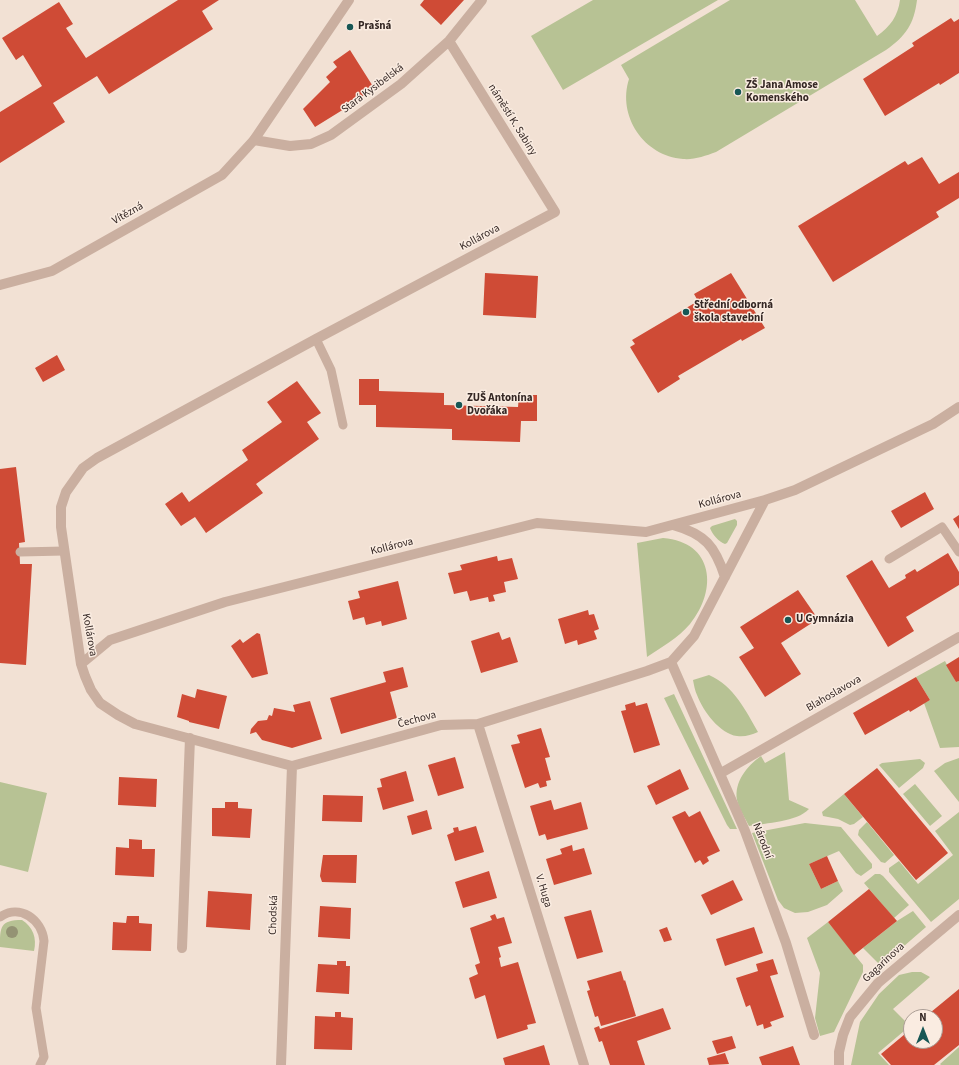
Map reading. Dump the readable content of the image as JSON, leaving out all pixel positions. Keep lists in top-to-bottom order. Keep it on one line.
{"streets":{"street":["Stará Kysibelská","náměstí K. Sabiny","Vítězná","Kollárova","Blahoslavova","Čechova","Národní","V. Huga","Chodská","Gagarinova"]},"crossings":[["Stará Kysibelská","náměstí K. Sabiny"],["Stará Kysibelská","Vítězná"],["náměstí K. Sabiny","Kollárova"],["Blahoslavova","Národní"],["Čechova","Národní"],["Čechova","V. Huga"],["Čechova","Chodská"]],"places":["Prašná","ZŠ Jana Amose Komenského","Střední odborná škola stavební","ZUŠ Antonína Dvořáka","U Gymnázia"],"north":"top"}
